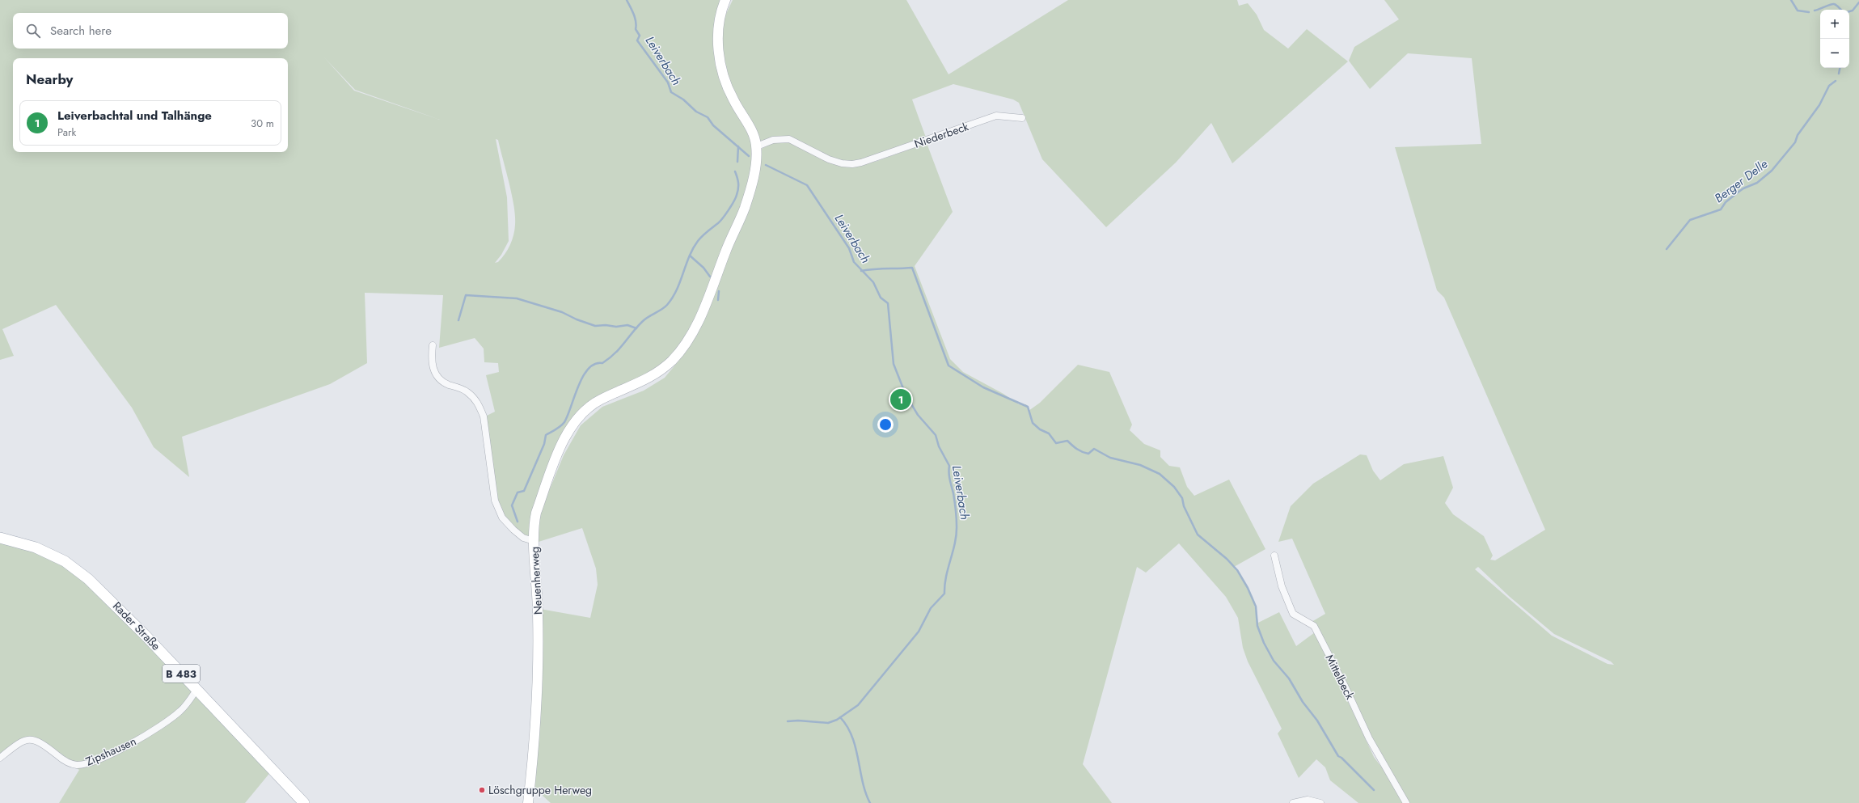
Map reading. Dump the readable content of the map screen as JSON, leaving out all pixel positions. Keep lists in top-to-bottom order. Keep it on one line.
{"streets":{"main road":["Rader Straße","B 483"],"street":["Niederbeck","Neuenherweg","Mittelbeck","Zipshausen"]},"crossings":[["Rader Straße","Zipshausen"]],"water":["Leiverbach","Berger Delle"],"places":["Löschgruppe Herweg"],"page":{"map_buttons":["+","−"],"search":"Search here","heading":"Nearby","list":[{"mark":"1","name":"Leiverbachtal und Talhänge","note":"Park","value":"30 m"}],"pins":"1"}}
